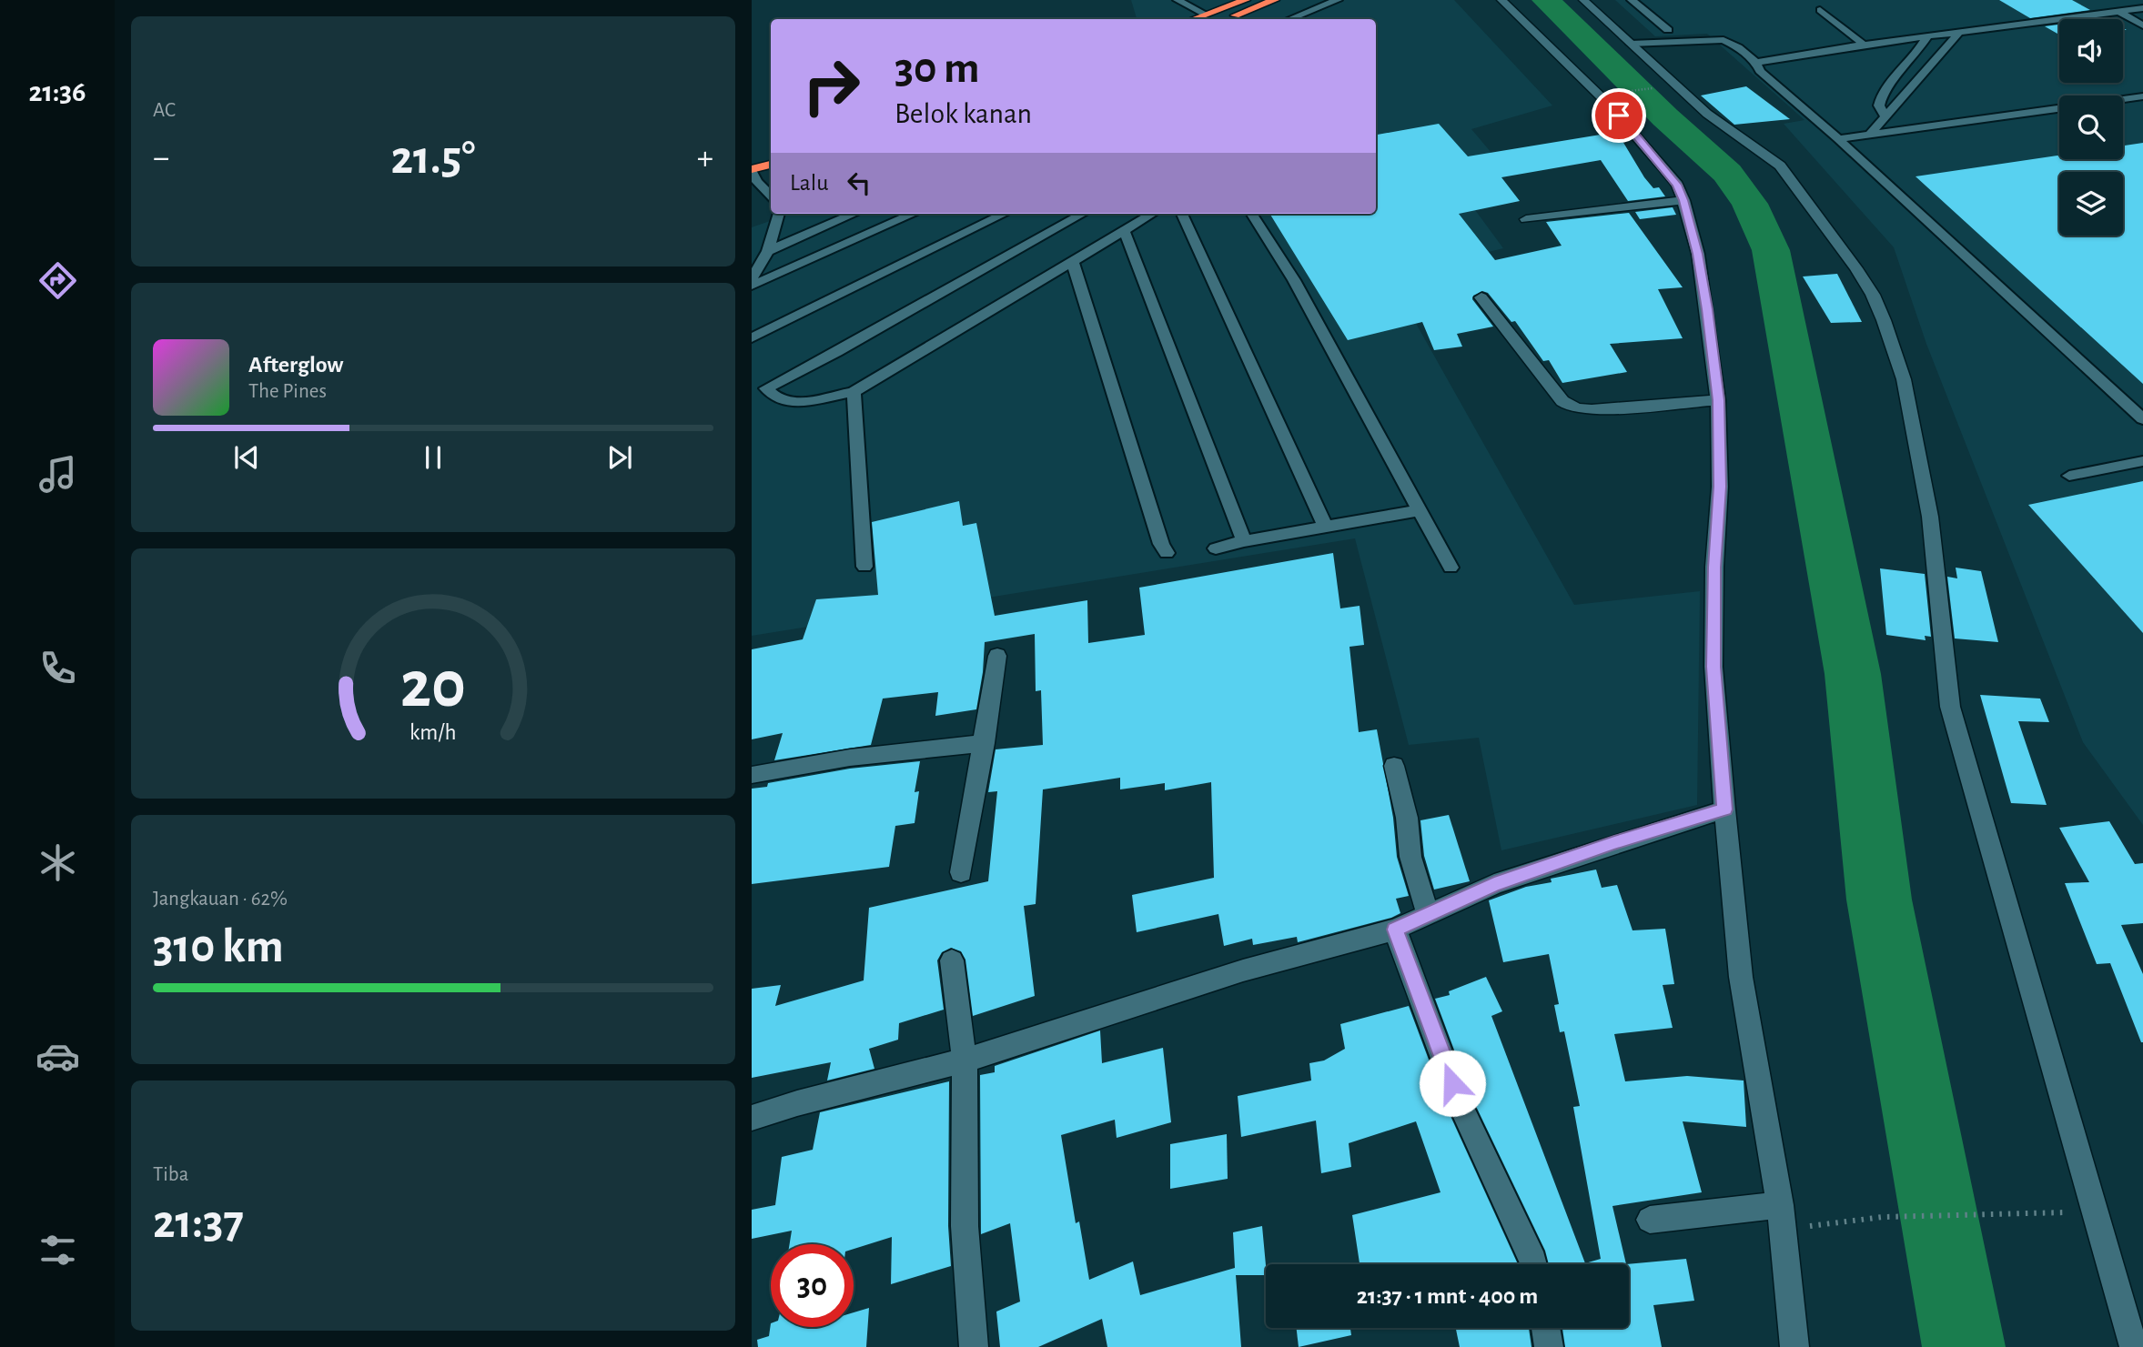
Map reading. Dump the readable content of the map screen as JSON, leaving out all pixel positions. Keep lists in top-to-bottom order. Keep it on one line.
{"page":{"tabs":"21:36","tile":["AC",["Jangkauan · 62%","310 km"],["Tiba","21:37"]],"turn":["30 m","Belok kanan"],"heat":["−","21.5°","+"],"then":"Lalu","song":["Afterglow","The Pines"],"limit":"30","trip":"21:37 · 1 mnt · 400 m","gauge":["20","km/h"]}}
